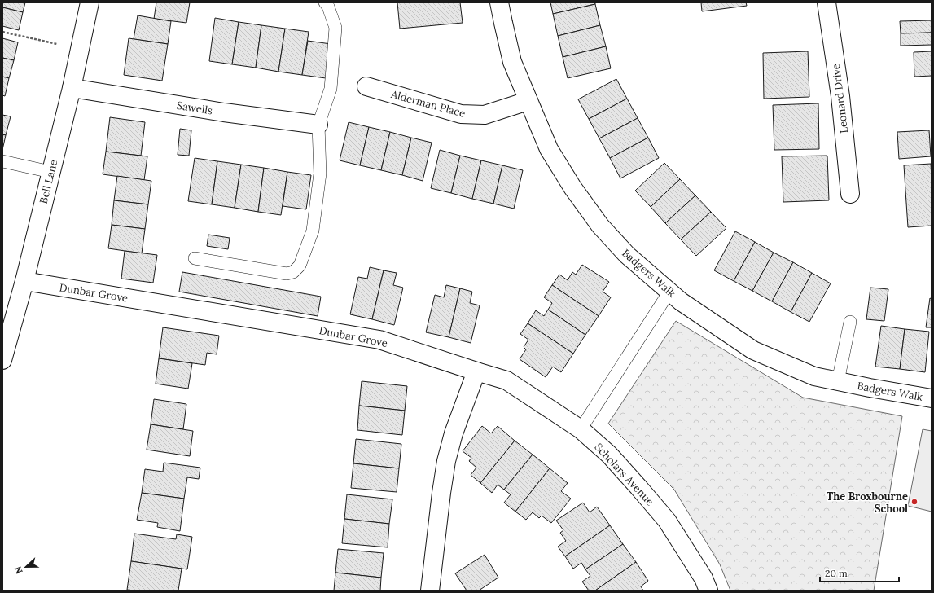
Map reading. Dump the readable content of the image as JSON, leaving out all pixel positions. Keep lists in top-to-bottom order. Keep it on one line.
{"streets":{"street":["Leonard Drive","Alderman Place","Sawells","Bell Lane","Badgers Walk","Dunbar Grove","Scholars Avenue"]},"crossings":[["Alderman Place","Badgers Walk"],["Sawells","Bell Lane"],["Bell Lane","Dunbar Grove"],["Dunbar Grove","Scholars Avenue"]],"places":["The Broxbourne School"],"scale_bar":"20 m","north":"left"}
